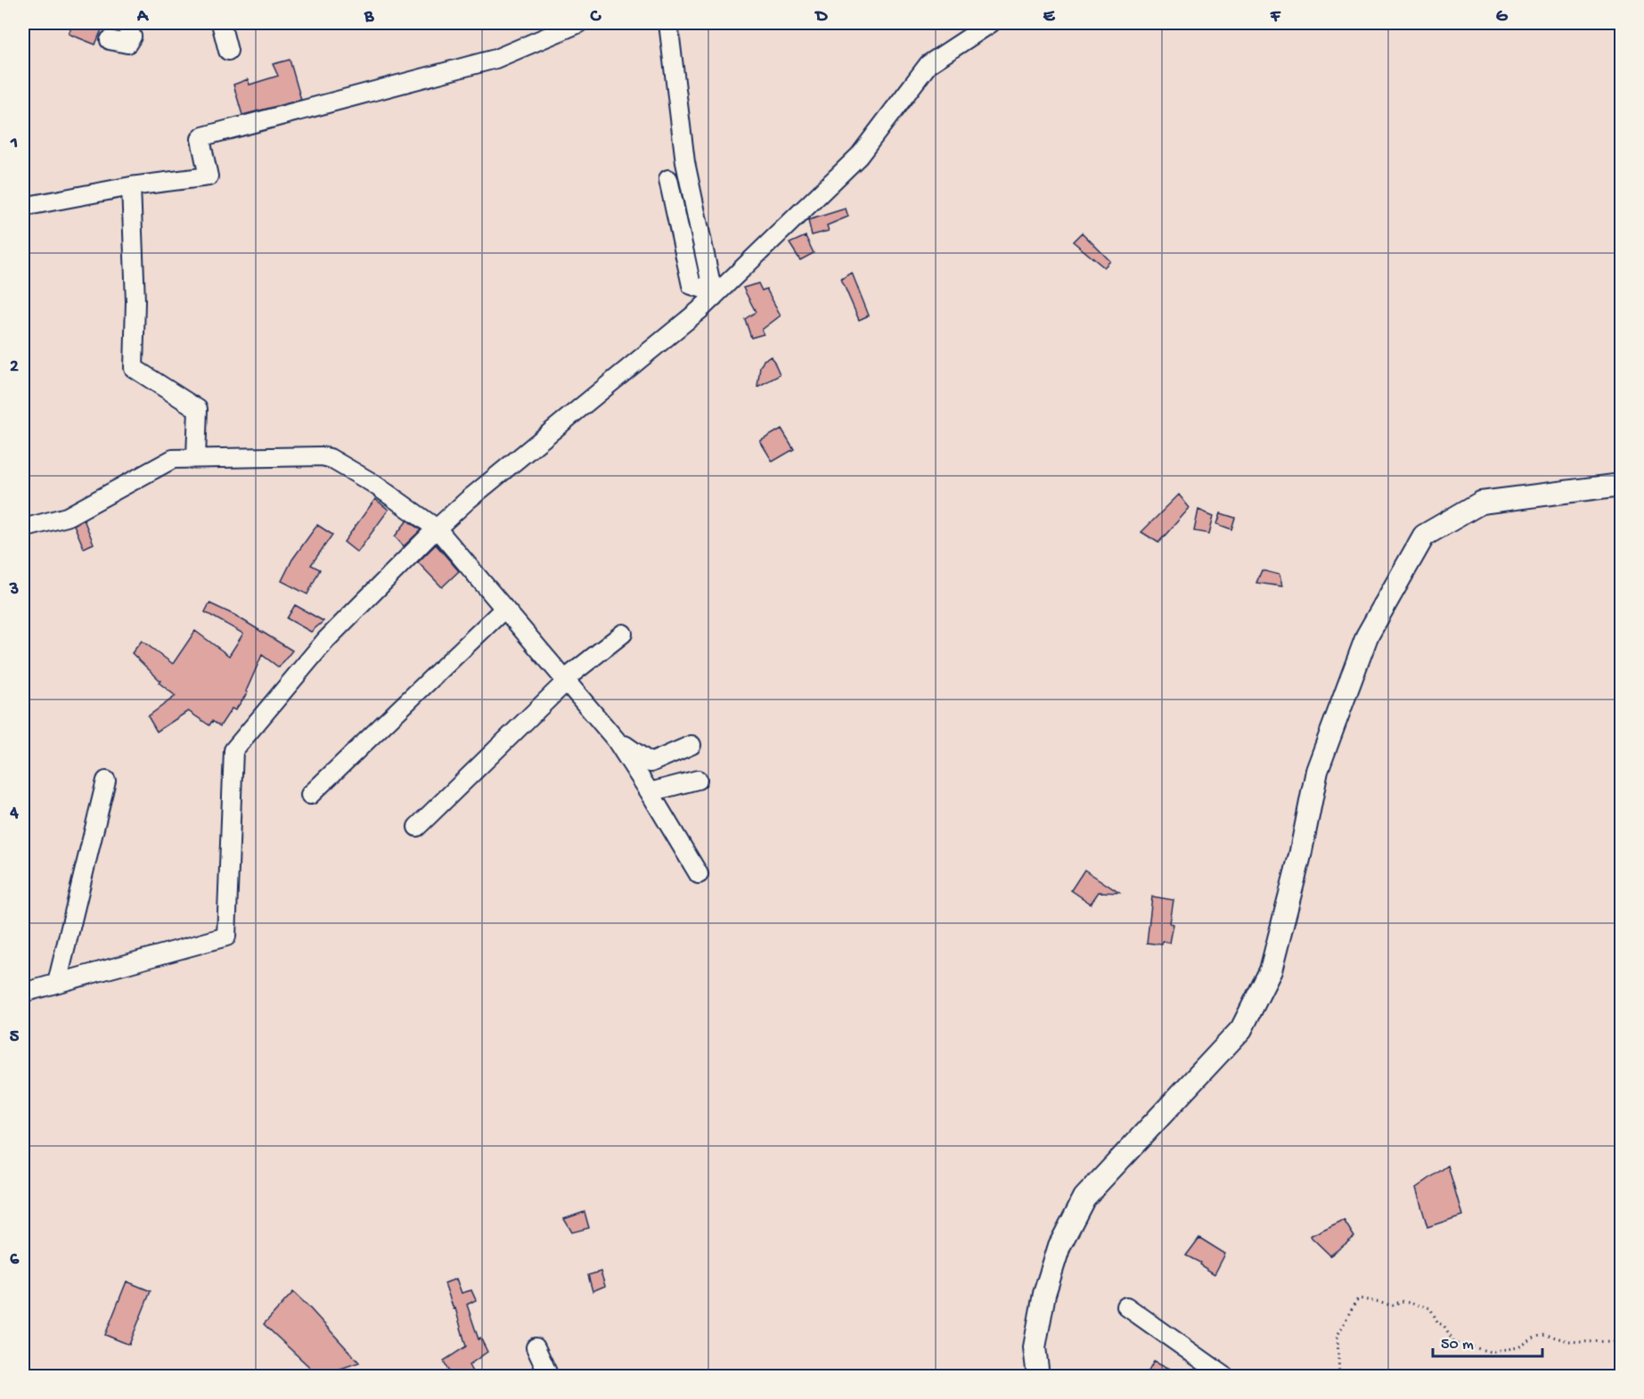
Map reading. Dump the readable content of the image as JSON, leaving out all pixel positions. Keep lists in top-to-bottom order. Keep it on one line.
{"scale_bar":"50 m","grid":{"columns":["A","B","C","D","E","F","G"],"rows":["1","2","3","4","5","6"]}}
